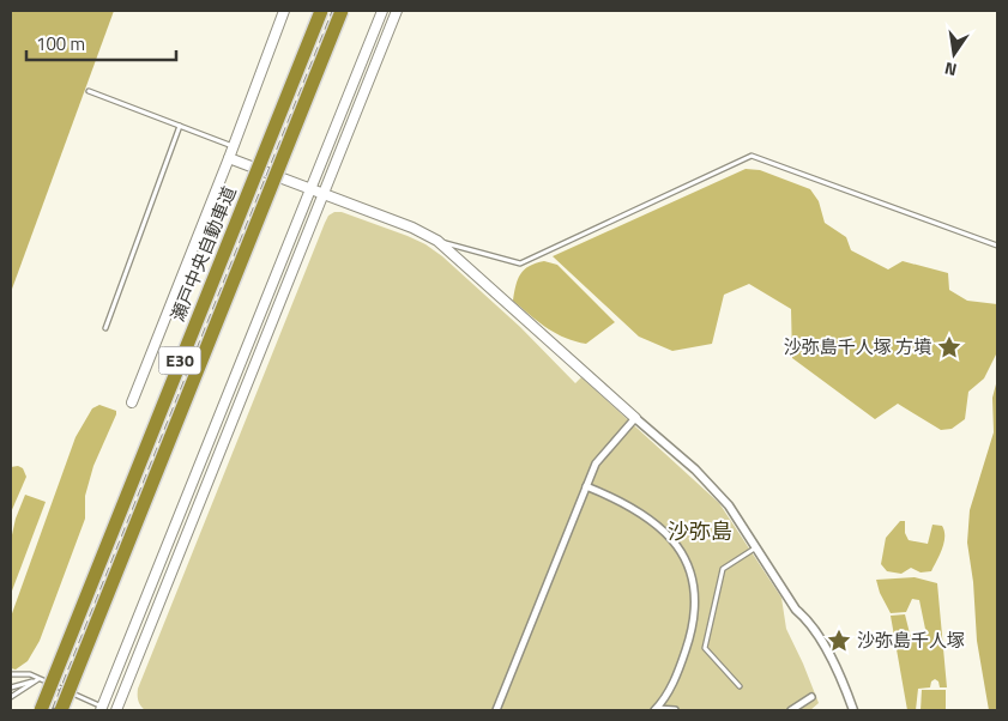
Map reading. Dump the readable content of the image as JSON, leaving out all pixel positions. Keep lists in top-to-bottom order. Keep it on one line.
{"streets":{"highway":["瀬戸中央自動車道","E30"]},"districts":["沙弥島"],"places":{"place":["沙弥島千人塚 方墳","沙弥島千人塚"]},"scale_bar":"100 m","north":"bottom"}
